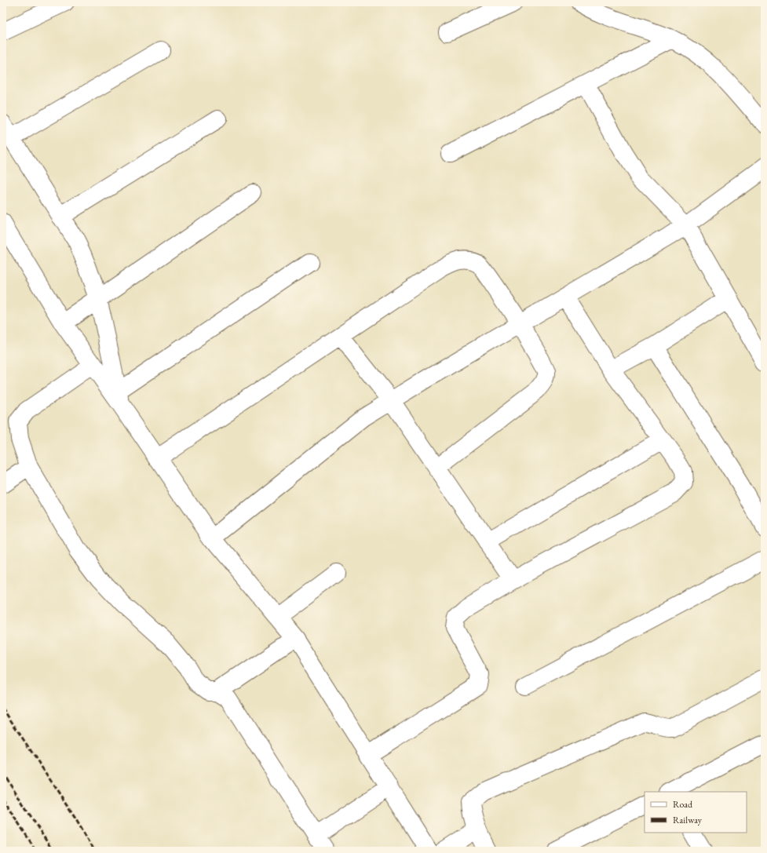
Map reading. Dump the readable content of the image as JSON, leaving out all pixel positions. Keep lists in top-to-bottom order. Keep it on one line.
{"legend":["Road","Railway"]}
